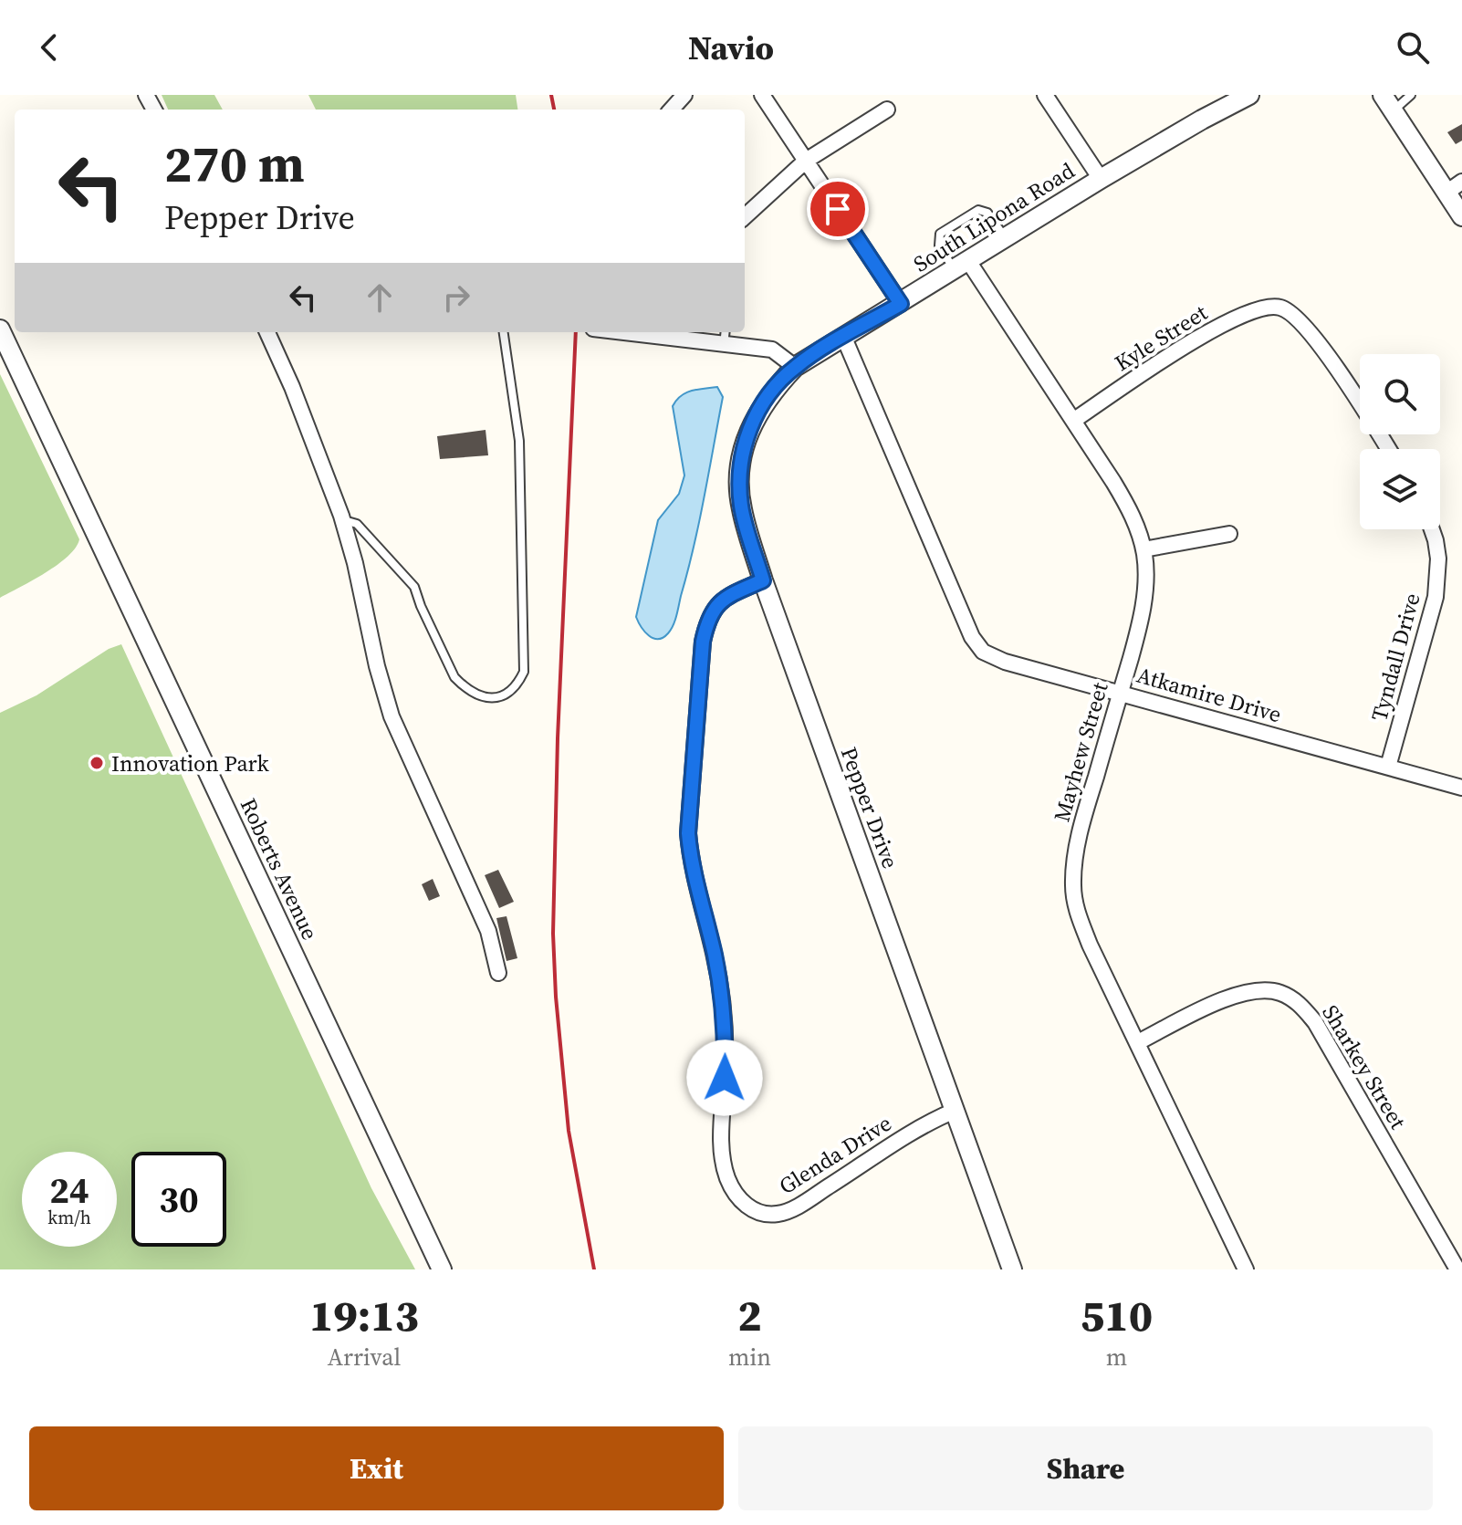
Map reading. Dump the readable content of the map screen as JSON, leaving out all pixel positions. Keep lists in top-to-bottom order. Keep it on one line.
{"streets":{"street":["South Lipona Road","Kyle Street","Tyndall Drive","Atkamire Drive","Mayhew Street","Pepper Drive","Roberts Avenue","Sharkey Street","Glenda Drive"]},"crossings":[["South Lipona Road","Atkamire Drive"],["South Lipona Road","Mayhew Street"],["South Lipona Road","Pepper Drive"],["Kyle Street","Mayhew Street"],["Tyndall Drive","Atkamire Drive"],["Atkamire Drive","Mayhew Street"],["Mayhew Street","Sharkey Street"],["Pepper Drive","Glenda Drive"]],"places":["Innovation Park"],"page":{"header":"Navio","turn":["270 m","Pepper Drive"],"speed":"24 km/h","limit":"30","eta":["19:13","Arrival","2","min","510","m"],"buttons":["Exit","Share"]}}
